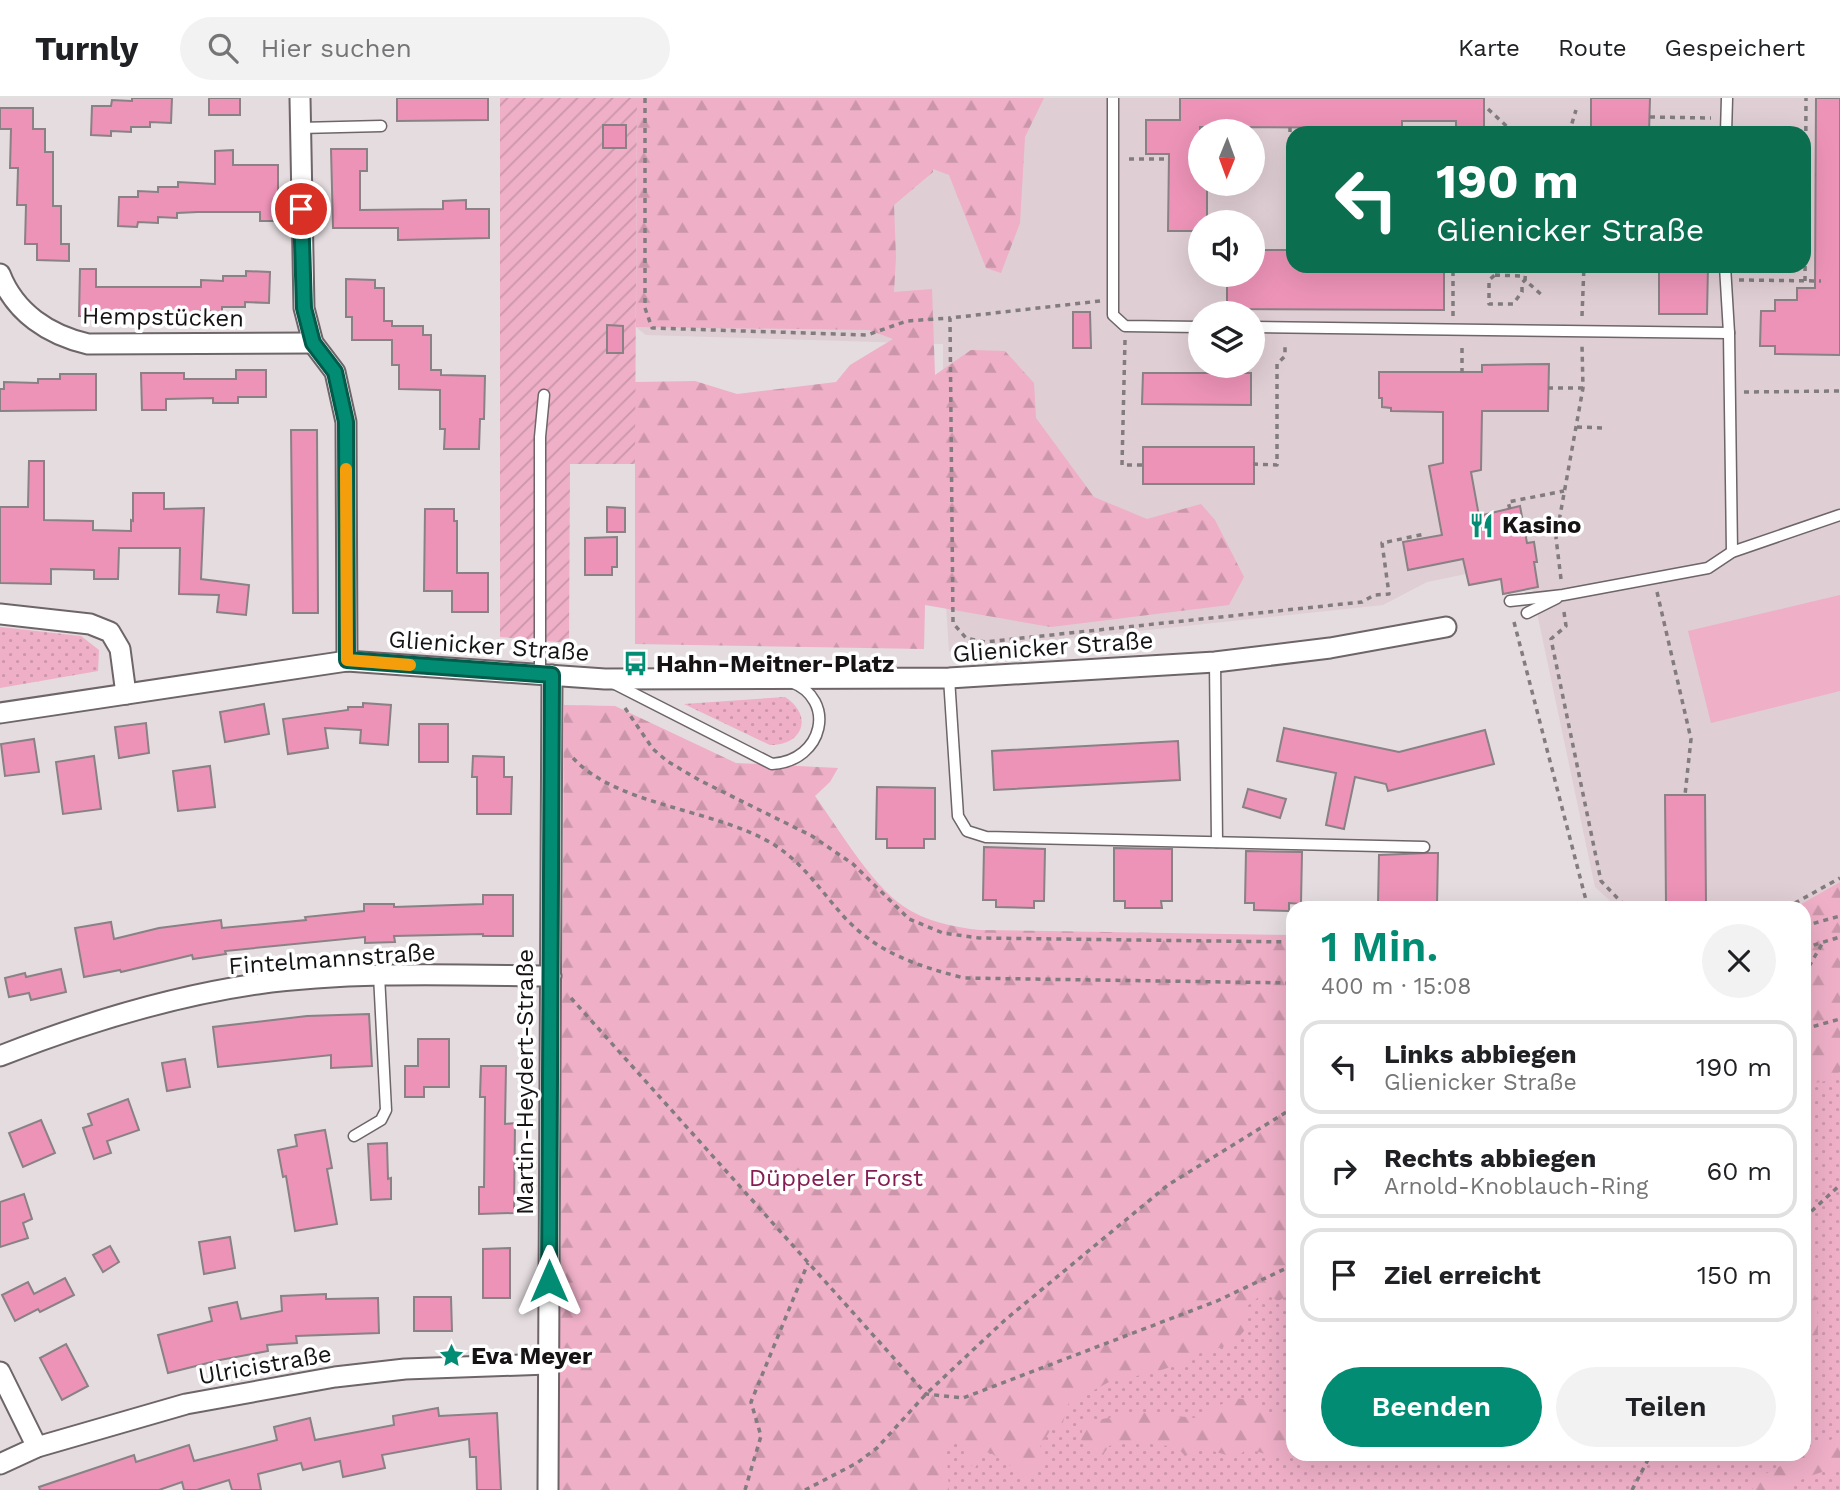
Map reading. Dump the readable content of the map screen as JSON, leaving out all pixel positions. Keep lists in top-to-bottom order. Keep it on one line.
{"streets":{"street":["Hempstücken","Glienicker Straße","Fintelmannstraße","Martin-Heydert-Straße","Ulricistraße"]},"crossings":[["Glienicker Straße","Martin-Heydert-Straße"],["Fintelmannstraße","Martin-Heydert-Straße"],["Martin-Heydert-Straße","Ulricistraße"]],"parks":["Düppeler Forst"],"places":{"restaurant":["Kasino"],"bus stop":["Hahn-Meitner-Platz"],"place":["Eva Meyer"]},"north":"bottom","page":{"header":"Turnly","search":"Hier suchen","nav":["Karte","Route","Gespeichert"],"turn":["190 m","Glienicker Straße"],"heading":["1 Min.","400 m · 15:08"],"list":[{"name":"Links abbiegen","note":"Glienicker Straße","value":"190 m"},{"name":"Rechts abbiegen","note":"Arnold-Knoblauch-Ring","value":"60 m"},{"name":"Ziel erreicht","value":"150 m"}],"buttons":["Beenden","Teilen"]}}
